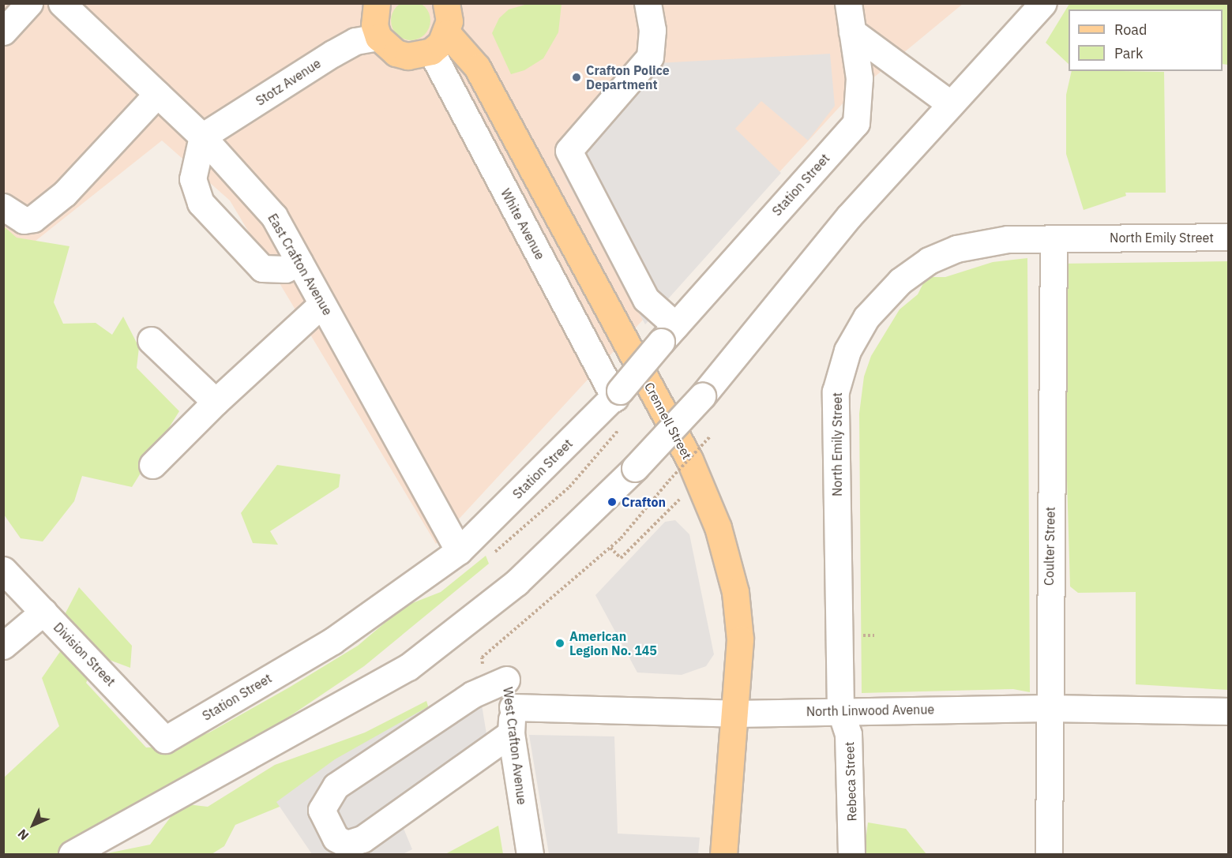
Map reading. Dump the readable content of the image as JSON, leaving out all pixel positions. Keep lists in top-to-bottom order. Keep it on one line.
{"streets":{"main road":["Crennell Street"],"street":["Stotz Avenue","Station Street","White Avenue","North Emily Street","East Crafton Avenue","Coulter Street","Division Street","North Linwood Avenue","West Crafton Avenue","Rebeca Street"]},"crossings":[["Stotz Avenue","East Crafton Avenue"],["Station Street","White Avenue"],["Station Street","East Crafton Avenue"],["Station Street","Division Street"],["White Avenue","Crennell Street"],["North Emily Street","Coulter Street"],["North Emily Street","North Linwood Avenue"],["North Emily Street","Rebeca Street"],["Crennell Street","North Linwood Avenue"],["Coulter Street","North Linwood Avenue"],["North Linwood Avenue","West Crafton Avenue"],["North Linwood Avenue","Rebeca Street"]],"places":["Crafton Police Department","Crafton","American Legion No. 145"],"legend":["Road","Park"],"north":"bottom left"}
